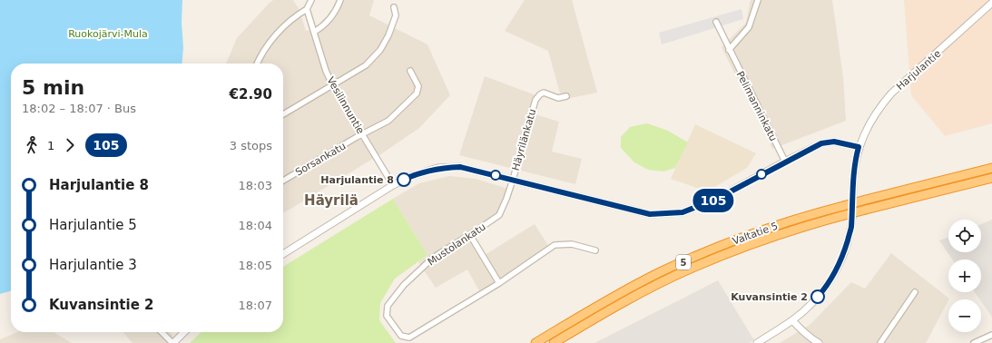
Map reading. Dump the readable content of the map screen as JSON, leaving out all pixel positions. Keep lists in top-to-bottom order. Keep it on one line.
{"streets":{"highway":["Valtatie 5","5"],"street":["Harjulantie","Vesilinnuntie","Pelimanninkatu","Häyrilänkatu","Sorsankatu","Mustolankatu"]},"crossings":[["Vesilinnuntie","Sorsankatu"],["Häyrilänkatu","Mustolankatu"]],"districts":["Häyrilä"],"parks":["Ruokojärvi-Mula"],"places":["Harjulantie 8","Kuvansintie 2"],"lines":["bus line 105"],"page":{"on_map":"105","heading":["5 min","18:02 – 18:07 · Bus","€2.90"],"legs":["1","105","3 stops"],"list":[{"name":"Harjulantie 8","value":"18:03"},{"name":"Harjulantie 5","value":"18:04"},{"name":"Harjulantie 3","value":"18:05"},{"name":"Kuvansintie 2","value":"18:07"}],"map_buttons":["+","−"]}}
